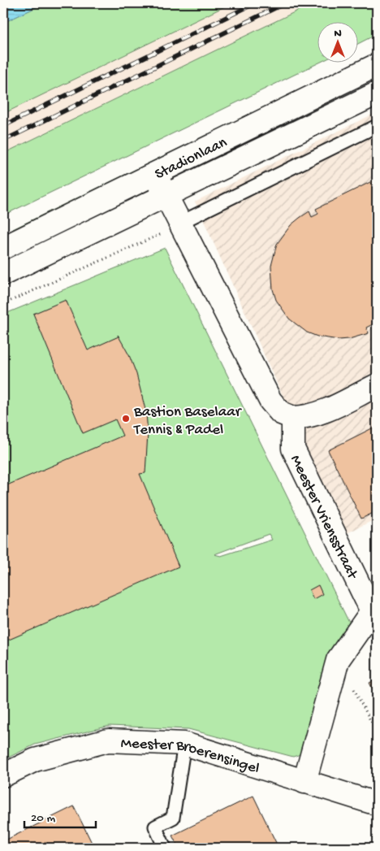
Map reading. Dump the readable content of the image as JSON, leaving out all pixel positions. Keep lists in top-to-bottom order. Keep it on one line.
{"streets":{"street":["Stadionlaan","Meester Vriensstraat","Meester Broerensingel"]},"crossings":[["Meester Vriensstraat","Meester Broerensingel"]],"places":["Bastion Baselaar Tennis & Padel"],"scale_bar":"20 m","north":"top"}
